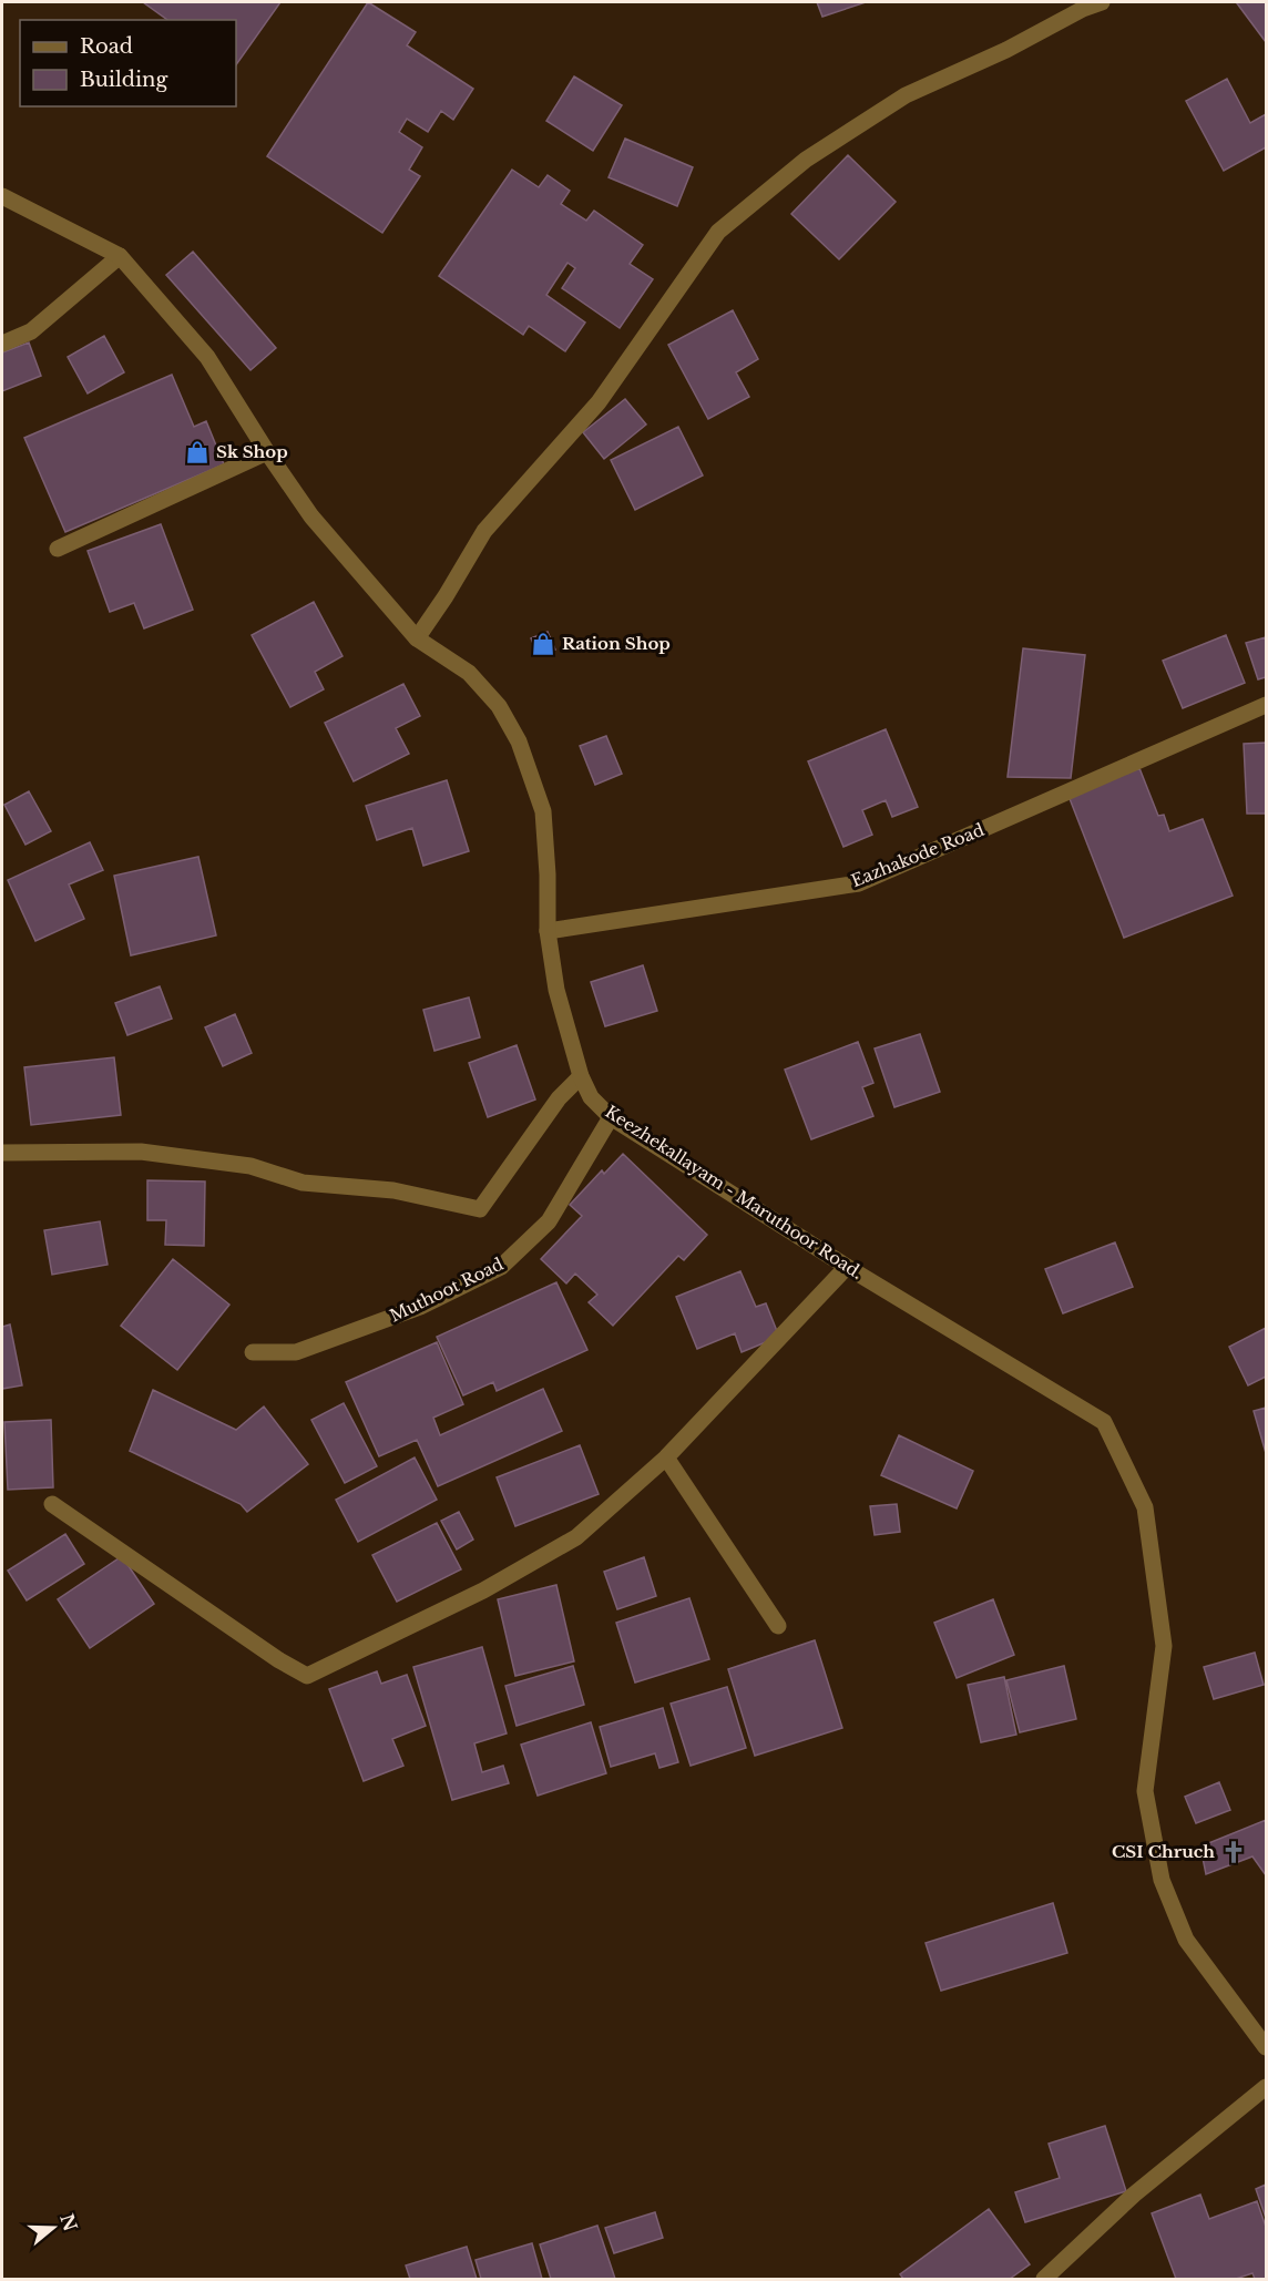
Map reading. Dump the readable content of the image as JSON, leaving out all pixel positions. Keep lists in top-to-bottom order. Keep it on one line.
{"streets":{"street":["Eazhakode Road","Keezhekallayam - Maruthoor Road.","Muthoot Road"]},"crossings":[["Eazhakode Road","Keezhekallayam - Maruthoor Road."],["Keezhekallayam - Maruthoor Road.","Muthoot Road"]],"places":{"shop":["Sk Shop","Ration Shop"],"church":["CSI Chruch"]},"legend":["Road","Building"],"north":"right"}
